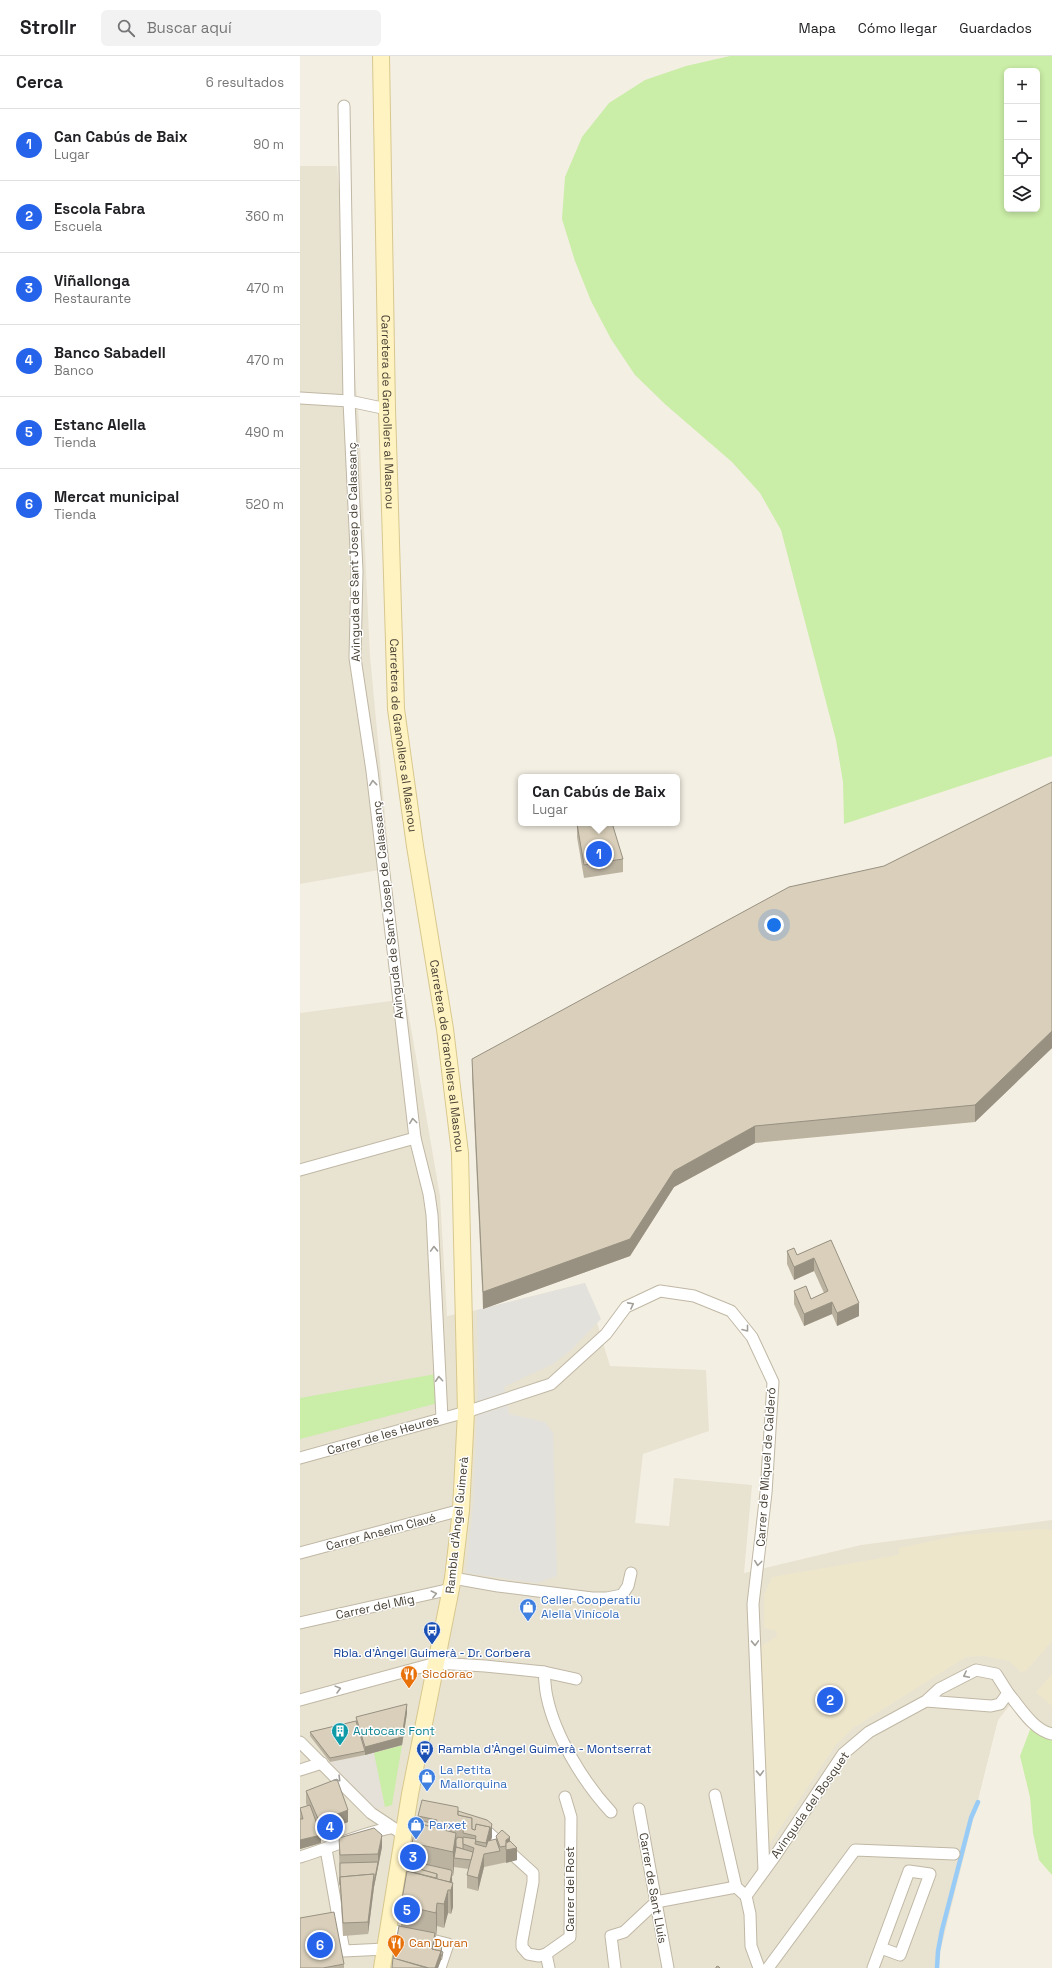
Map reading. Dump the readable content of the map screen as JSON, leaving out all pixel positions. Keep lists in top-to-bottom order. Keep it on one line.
{"streets":{"main road":["Carretera de Granollers al Masnou","Rambla d'Àngel Guimerà"],"street":["Avinguda de Sant Josep de Calassanç","Carrer de les Heures","Carrer de Miquel de Calderó","Carrer Anselm Clavé","Carrer del Mig","Avinguda del Bosquet","Carrer de Sant Lluís","Carrer del Rost"]},"crossings":[["Carretera de Granollers al Masnou","Carrer de les Heures"],["Carretera de Granollers al Masnou","Carrer de Miquel de Calderó"],["Carretera de Granollers al Masnou","Rambla d'Àngel Guimerà"],["Avinguda de Sant Josep de Calassanç","Carrer de les Heures"],["Carrer de les Heures","Carrer de Miquel de Calderó"],["Carrer de les Heures","Rambla d'Àngel Guimerà"],["Carrer de Miquel de Calderó","Rambla d'Àngel Guimerà"],["Carrer de Miquel de Calderó","Avinguda del Bosquet"],["Rambla d'Àngel Guimerà","Carrer Anselm Clavé"],["Rambla d'Àngel Guimerà","Carrer del Mig"]],"one_way":["Avinguda de Sant Josep de Calassanç"],"places":{"shop":["Celler Cooperatiu Alella Vinícola","La Petita Mallorquina","Parxet"],"bus stop":["Rbla. d'Àngel Guimerà - Dr. Corbera","Rambla d'Àngel Guimerà - Montserrat"],"restaurant":["Sicdorac","Can Duran"],"building":["Autocars Font"]},"page":{"header":"Strollr","search":"Buscar aquí","nav":["Mapa","Cómo llegar","Guardados"],"heading":["Cerca","6 resultados"],"map_buttons":["+","−"],"list":[{"mark":"1","name":"Can Cabús de Baix","note":"Lugar","value":"90 m"},{"mark":"2","name":"Escola Fabra","note":"Escuela","value":"360 m"},{"mark":"3","name":"Viñallonga","note":"Restaurante","value":"470 m"},{"mark":"4","name":"Banco Sabadell","note":"Banco","value":"470 m"},{"mark":"5","name":"Estanc Alella","note":"Tienda","value":"490 m"},{"mark":"6","name":"Mercat municipal","note":"Tienda","value":"520 m"}],"popup":["Can Cabús de Baix","Lugar"],"pins":["1","2","4","3","5","6"]}}
